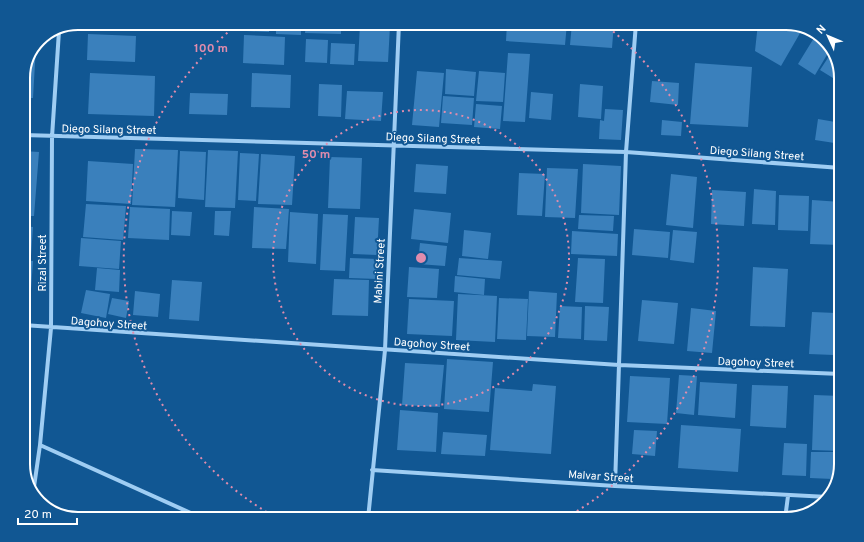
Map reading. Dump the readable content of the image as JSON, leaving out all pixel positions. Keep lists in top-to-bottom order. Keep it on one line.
{"streets":{"street":["Diego Silang Street","Rizal Street","Mabini Street","Dagohoy Street","Malvar Street"]},"crossings":[["Diego Silang Street","Rizal Street"],["Diego Silang Street","Mabini Street"],["Rizal Street","Dagohoy Street"],["Mabini Street","Dagohoy Street"],["Mabini Street","Malvar Street"]],"scale_bar":"20 m","north":"top left","rings":["100 m","50 m"]}
